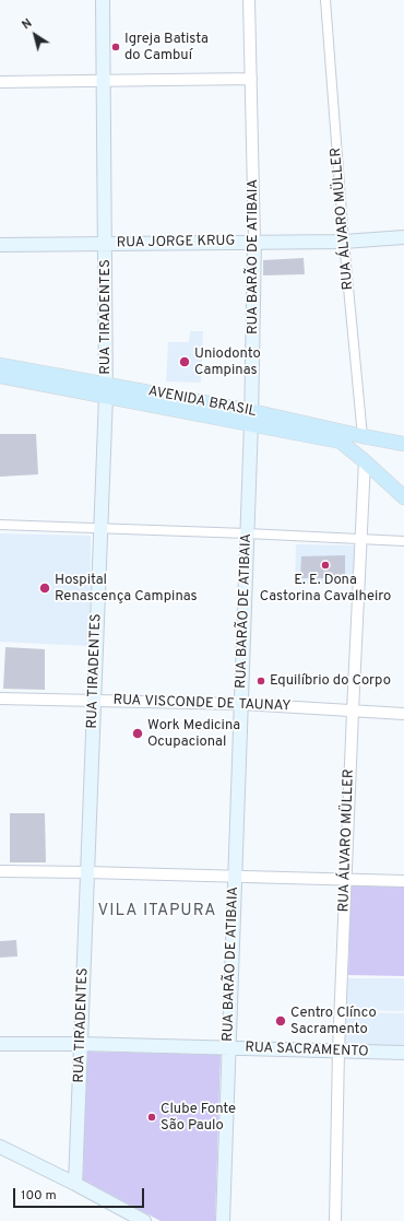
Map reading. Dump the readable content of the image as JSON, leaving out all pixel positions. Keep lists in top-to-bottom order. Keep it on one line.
{"streets":{"main road":["RUA JORGE KRUG","RUA BARÃO DE ATIBAIA","RUA TIRADENTES","AVENIDA BRASIL","RUA SACRAMENTO"],"street":["RUA ÁLVARO MÜLLER","RUA VISCONDE DE TAUNAY"]},"crossings":[["RUA ÁLVARO MÜLLER","RUA JORGE KRUG"],["RUA ÁLVARO MÜLLER","AVENIDA BRASIL"],["RUA ÁLVARO MÜLLER","RUA VISCONDE DE TAUNAY"],["RUA ÁLVARO MÜLLER","RUA SACRAMENTO"],["RUA JORGE KRUG","RUA BARÃO DE ATIBAIA"],["RUA JORGE KRUG","RUA TIRADENTES"],["RUA BARÃO DE ATIBAIA","AVENIDA BRASIL"],["RUA BARÃO DE ATIBAIA","RUA VISCONDE DE TAUNAY"],["RUA BARÃO DE ATIBAIA","RUA SACRAMENTO"],["RUA TIRADENTES","AVENIDA BRASIL"],["RUA TIRADENTES","RUA VISCONDE DE TAUNAY"],["RUA TIRADENTES","RUA SACRAMENTO"]],"districts":["VILA ITAPURA"],"places":["Igreja Batista do Cambuí","Uniodonto Campinas","E. E. Dona Castorina Cavalheiro","Hospital Renascença Campinas","Equilíbrio do Corpo","Work Medicina Ocupacional","Centro Clínco Sacramento","Clube Fonte São Paulo"],"scale_bar":"100 m","north":"top left"}
